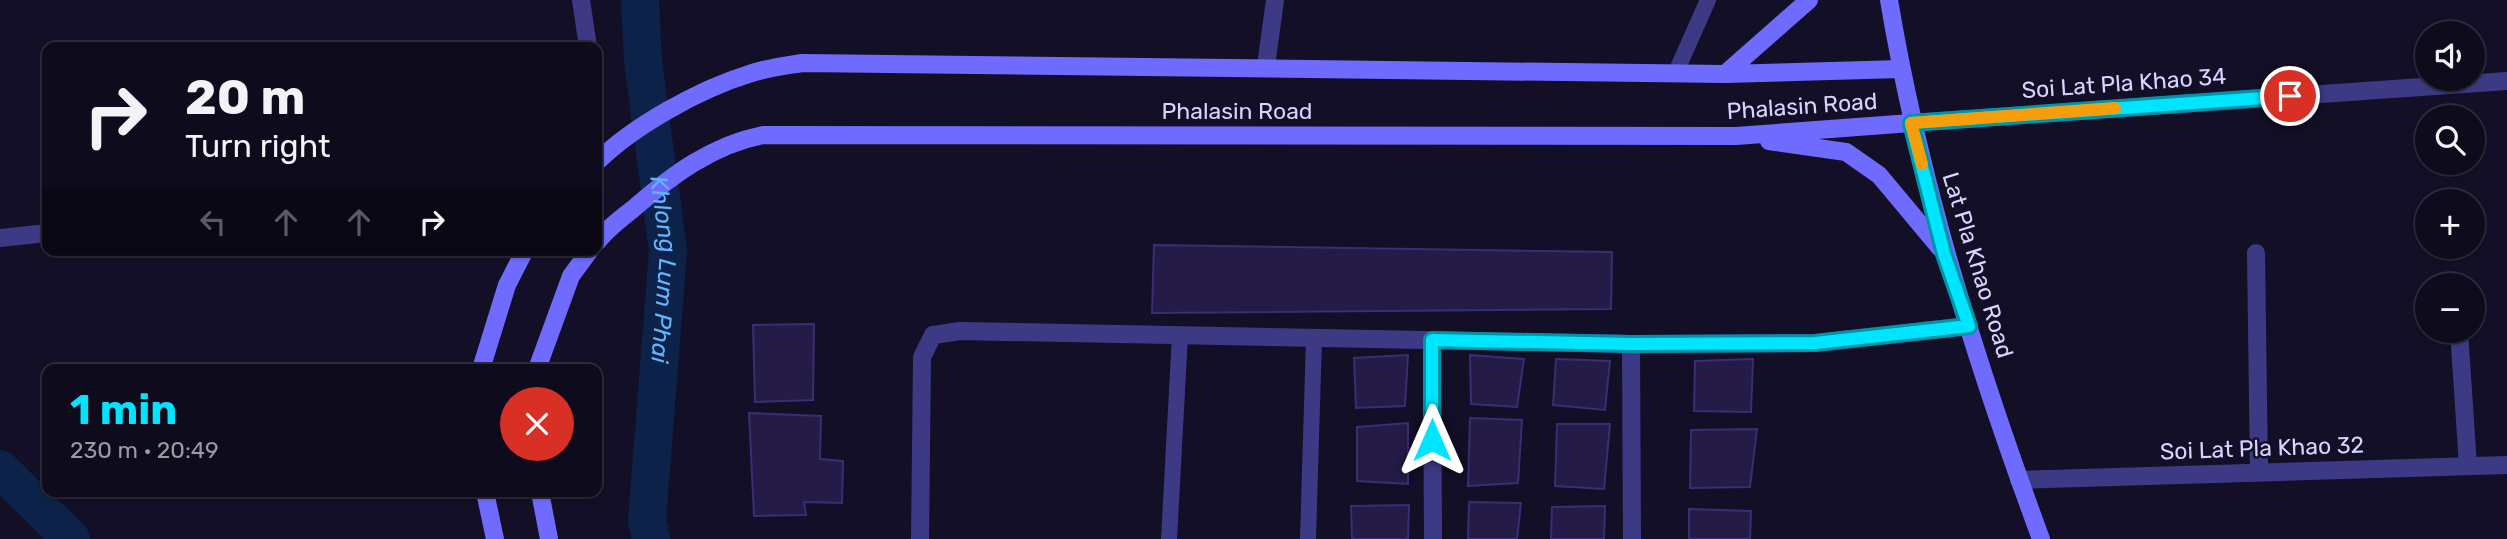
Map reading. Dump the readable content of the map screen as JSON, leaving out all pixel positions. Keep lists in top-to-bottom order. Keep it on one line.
{"streets":{"main road":["Phalasin Road","Lat Pla Khao Road"],"street":["Soi Lat Pla Khao 34","Soi Lat Pla Khao 32"]},"crossings":[["Soi Lat Pla Khao 34","Phalasin Road"],["Soi Lat Pla Khao 34","Lat Pla Khao Road"],["Phalasin Road","Lat Pla Khao Road"],["Lat Pla Khao Road","Soi Lat Pla Khao 32"]],"water":["Khlong Lum Phai"],"page":{"map_buttons":["+","−"],"turn":["20 m","Turn right"],"heading":["1 min","230 m · 20:49"]}}
